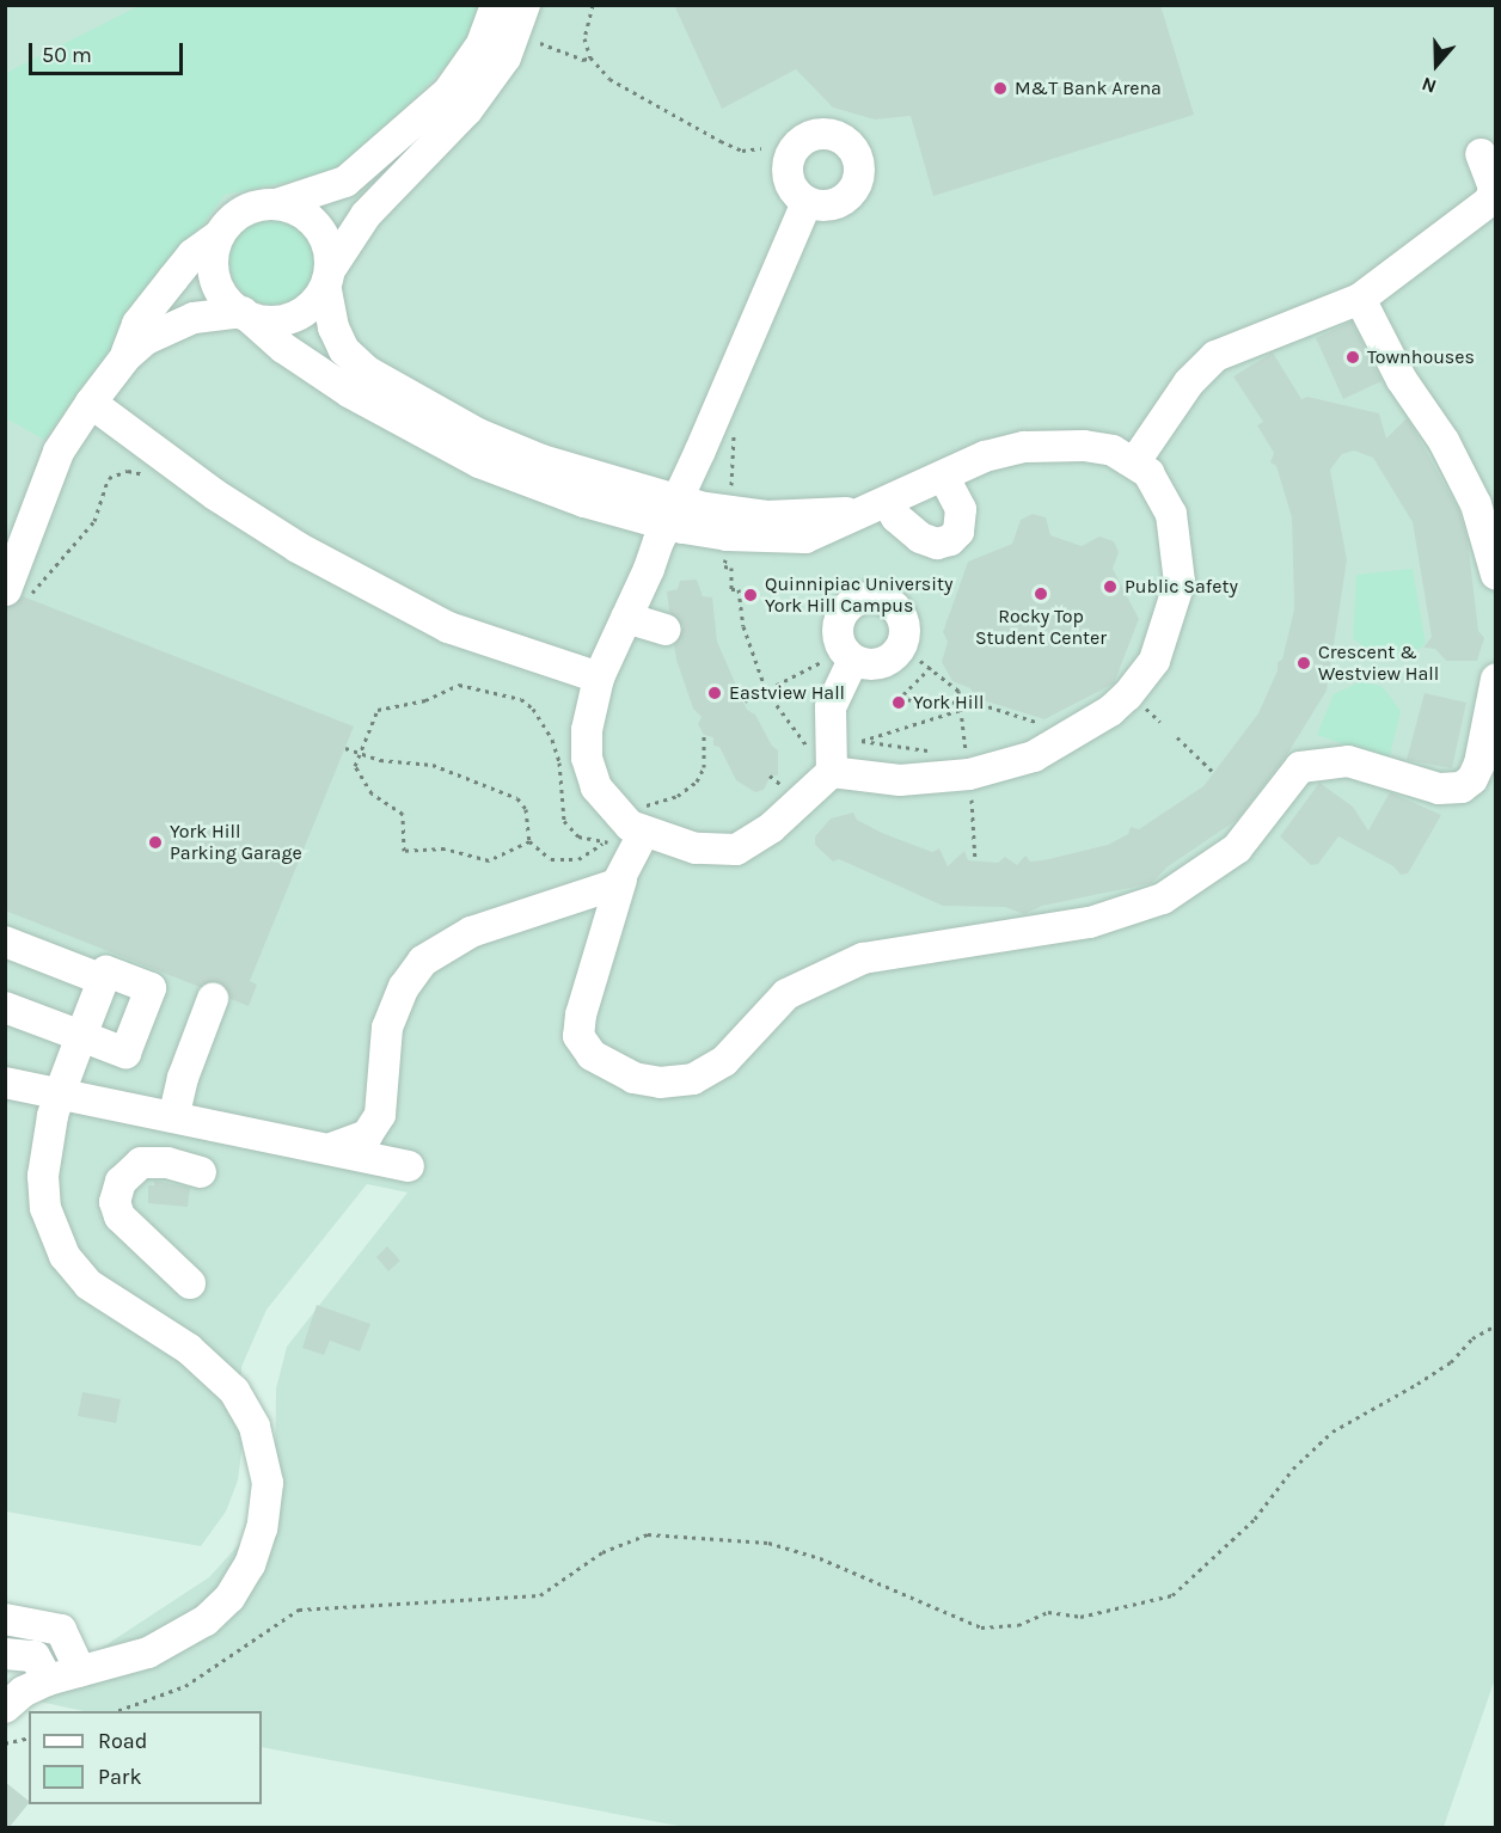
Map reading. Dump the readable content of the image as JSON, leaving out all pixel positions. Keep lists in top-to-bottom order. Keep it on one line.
{"places":["M&T Bank Arena","Townhouses","Public Safety","Rocky Top Student Center","Quinnipiac University York Hill Campus","Crescent & Westview Hall","Eastview Hall","York Hill","York Hill Parking Garage"],"legend":["Road","Park"],"scale_bar":"50 m","north":"bottom"}
